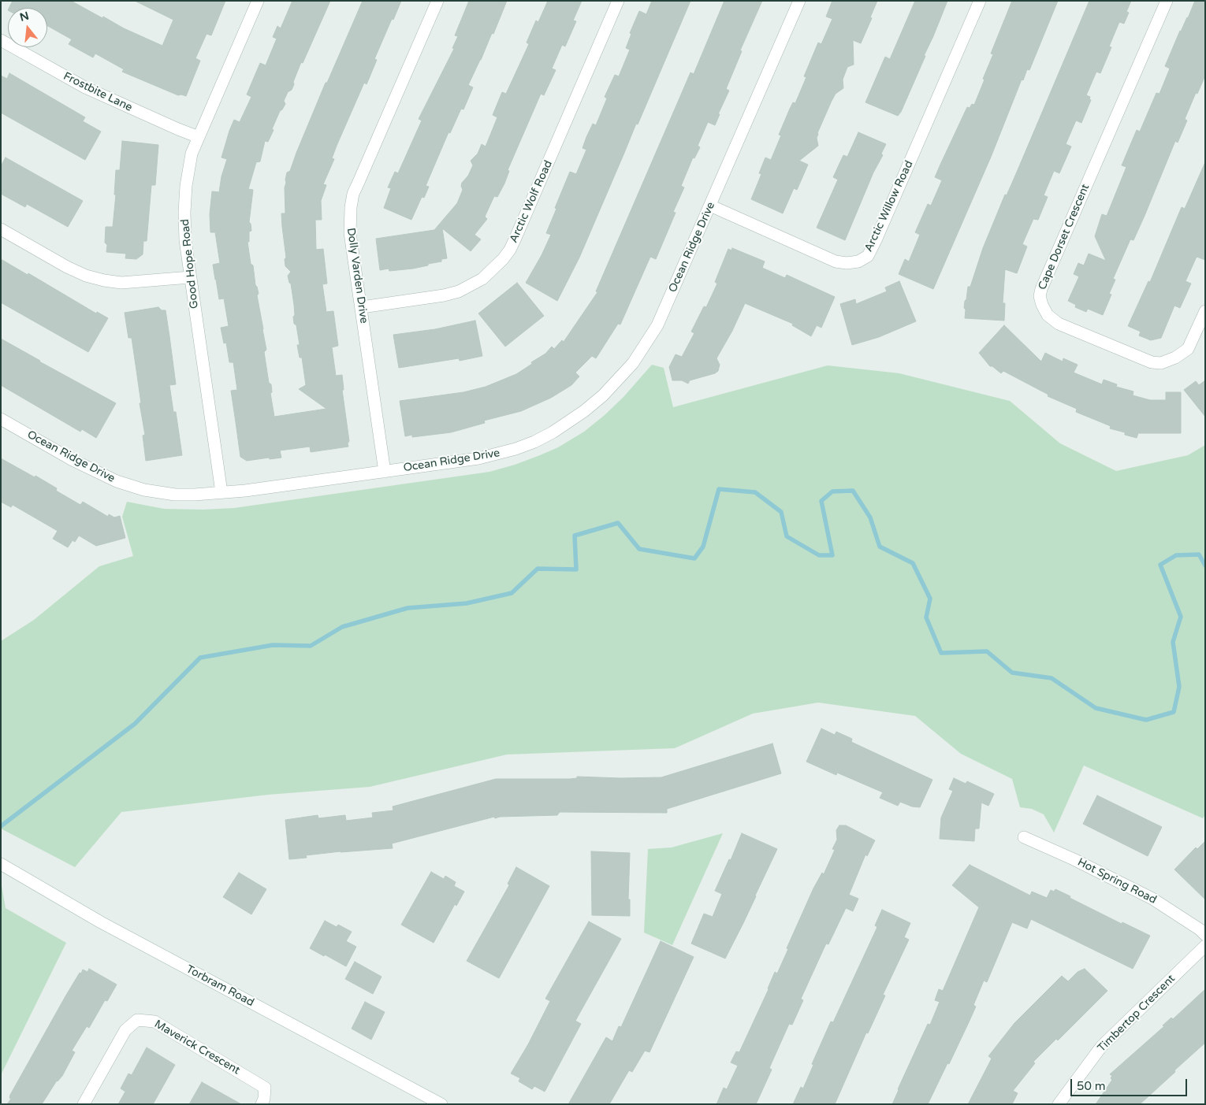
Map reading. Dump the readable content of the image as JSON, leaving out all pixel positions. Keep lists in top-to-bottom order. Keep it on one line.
{"streets":{"street":["Frostbite Lane","Arctic Wolf Road","Arctic Willow Road","Cape Dorset Crescent","Ocean Ridge Drive","Good Hope Road","Dolly Varden Drive","Hot Spring Road","Torbram Road","Timbertop Crescent","Maverick Crescent"]},"crossings":[["Frostbite Lane","Good Hope Road"],["Arctic Wolf Road","Dolly Varden Drive"],["Arctic Willow Road","Ocean Ridge Drive"],["Ocean Ridge Drive","Good Hope Road"],["Ocean Ridge Drive","Dolly Varden Drive"]],"scale_bar":"50 m","north":"top"}
